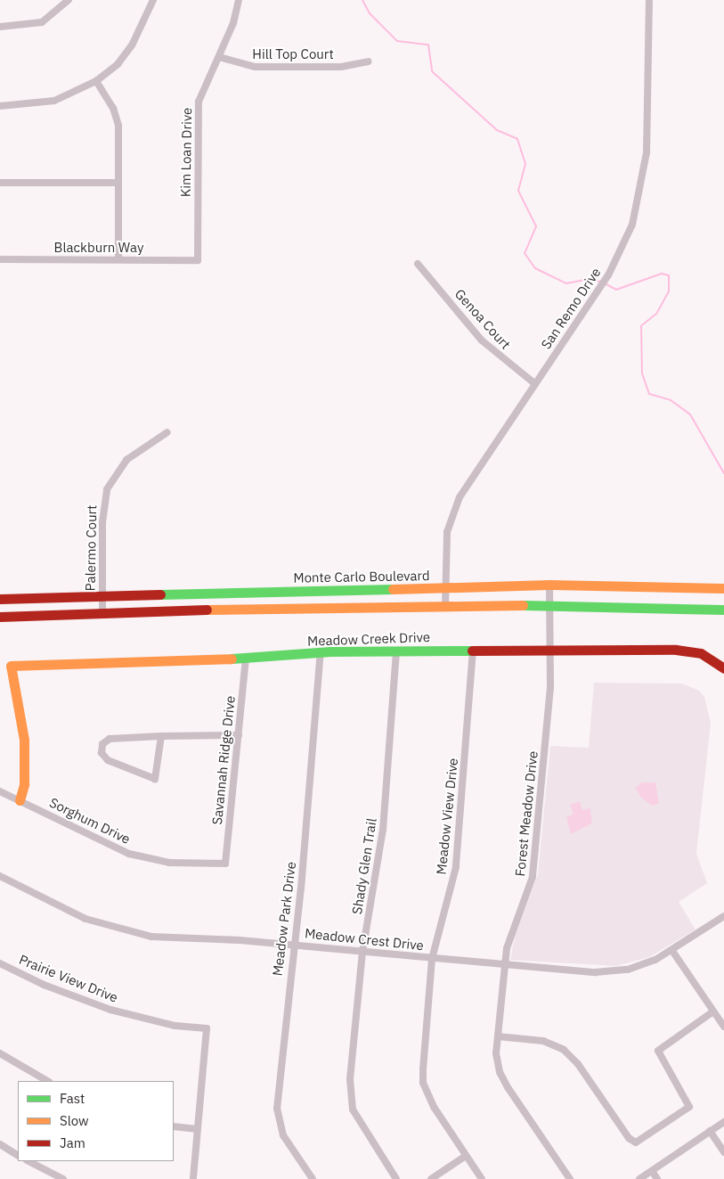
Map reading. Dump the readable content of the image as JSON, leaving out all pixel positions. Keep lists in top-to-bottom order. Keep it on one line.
{"streets":{"main road":["Monte Carlo Boulevard","Meadow Creek Drive"],"street":["Hill Top Court","Kim Loan Drive","Blackburn Way","San Remo Drive","Genoa Court","Palermo Court","Savannah Ridge Drive","Forest Meadow Drive","Meadow View Drive","Sorghum Drive","Shady Glen Trail","Meadow Park Drive","Meadow Crest Drive","Prairie View Drive"]},"crossings":[["Hill Top Court","Kim Loan Drive"],["Kim Loan Drive","Blackburn Way"],["San Remo Drive","Genoa Court"],["San Remo Drive","Monte Carlo Boulevard"],["Palermo Court","Monte Carlo Boulevard"],["Monte Carlo Boulevard","Forest Meadow Drive"],["Meadow Creek Drive","Savannah Ridge Drive"],["Meadow Creek Drive","Forest Meadow Drive"],["Meadow Creek Drive","Meadow View Drive"],["Meadow Creek Drive","Sorghum Drive"],["Meadow Creek Drive","Shady Glen Trail"],["Meadow Creek Drive","Meadow Park Drive"],["Savannah Ridge Drive","Sorghum Drive"],["Forest Meadow Drive","Meadow Crest Drive"],["Meadow View Drive","Meadow Crest Drive"],["Shady Glen Trail","Meadow Crest Drive"],["Meadow Park Drive","Meadow Crest Drive"]],"legend":["Fast","Slow","Jam"]}
